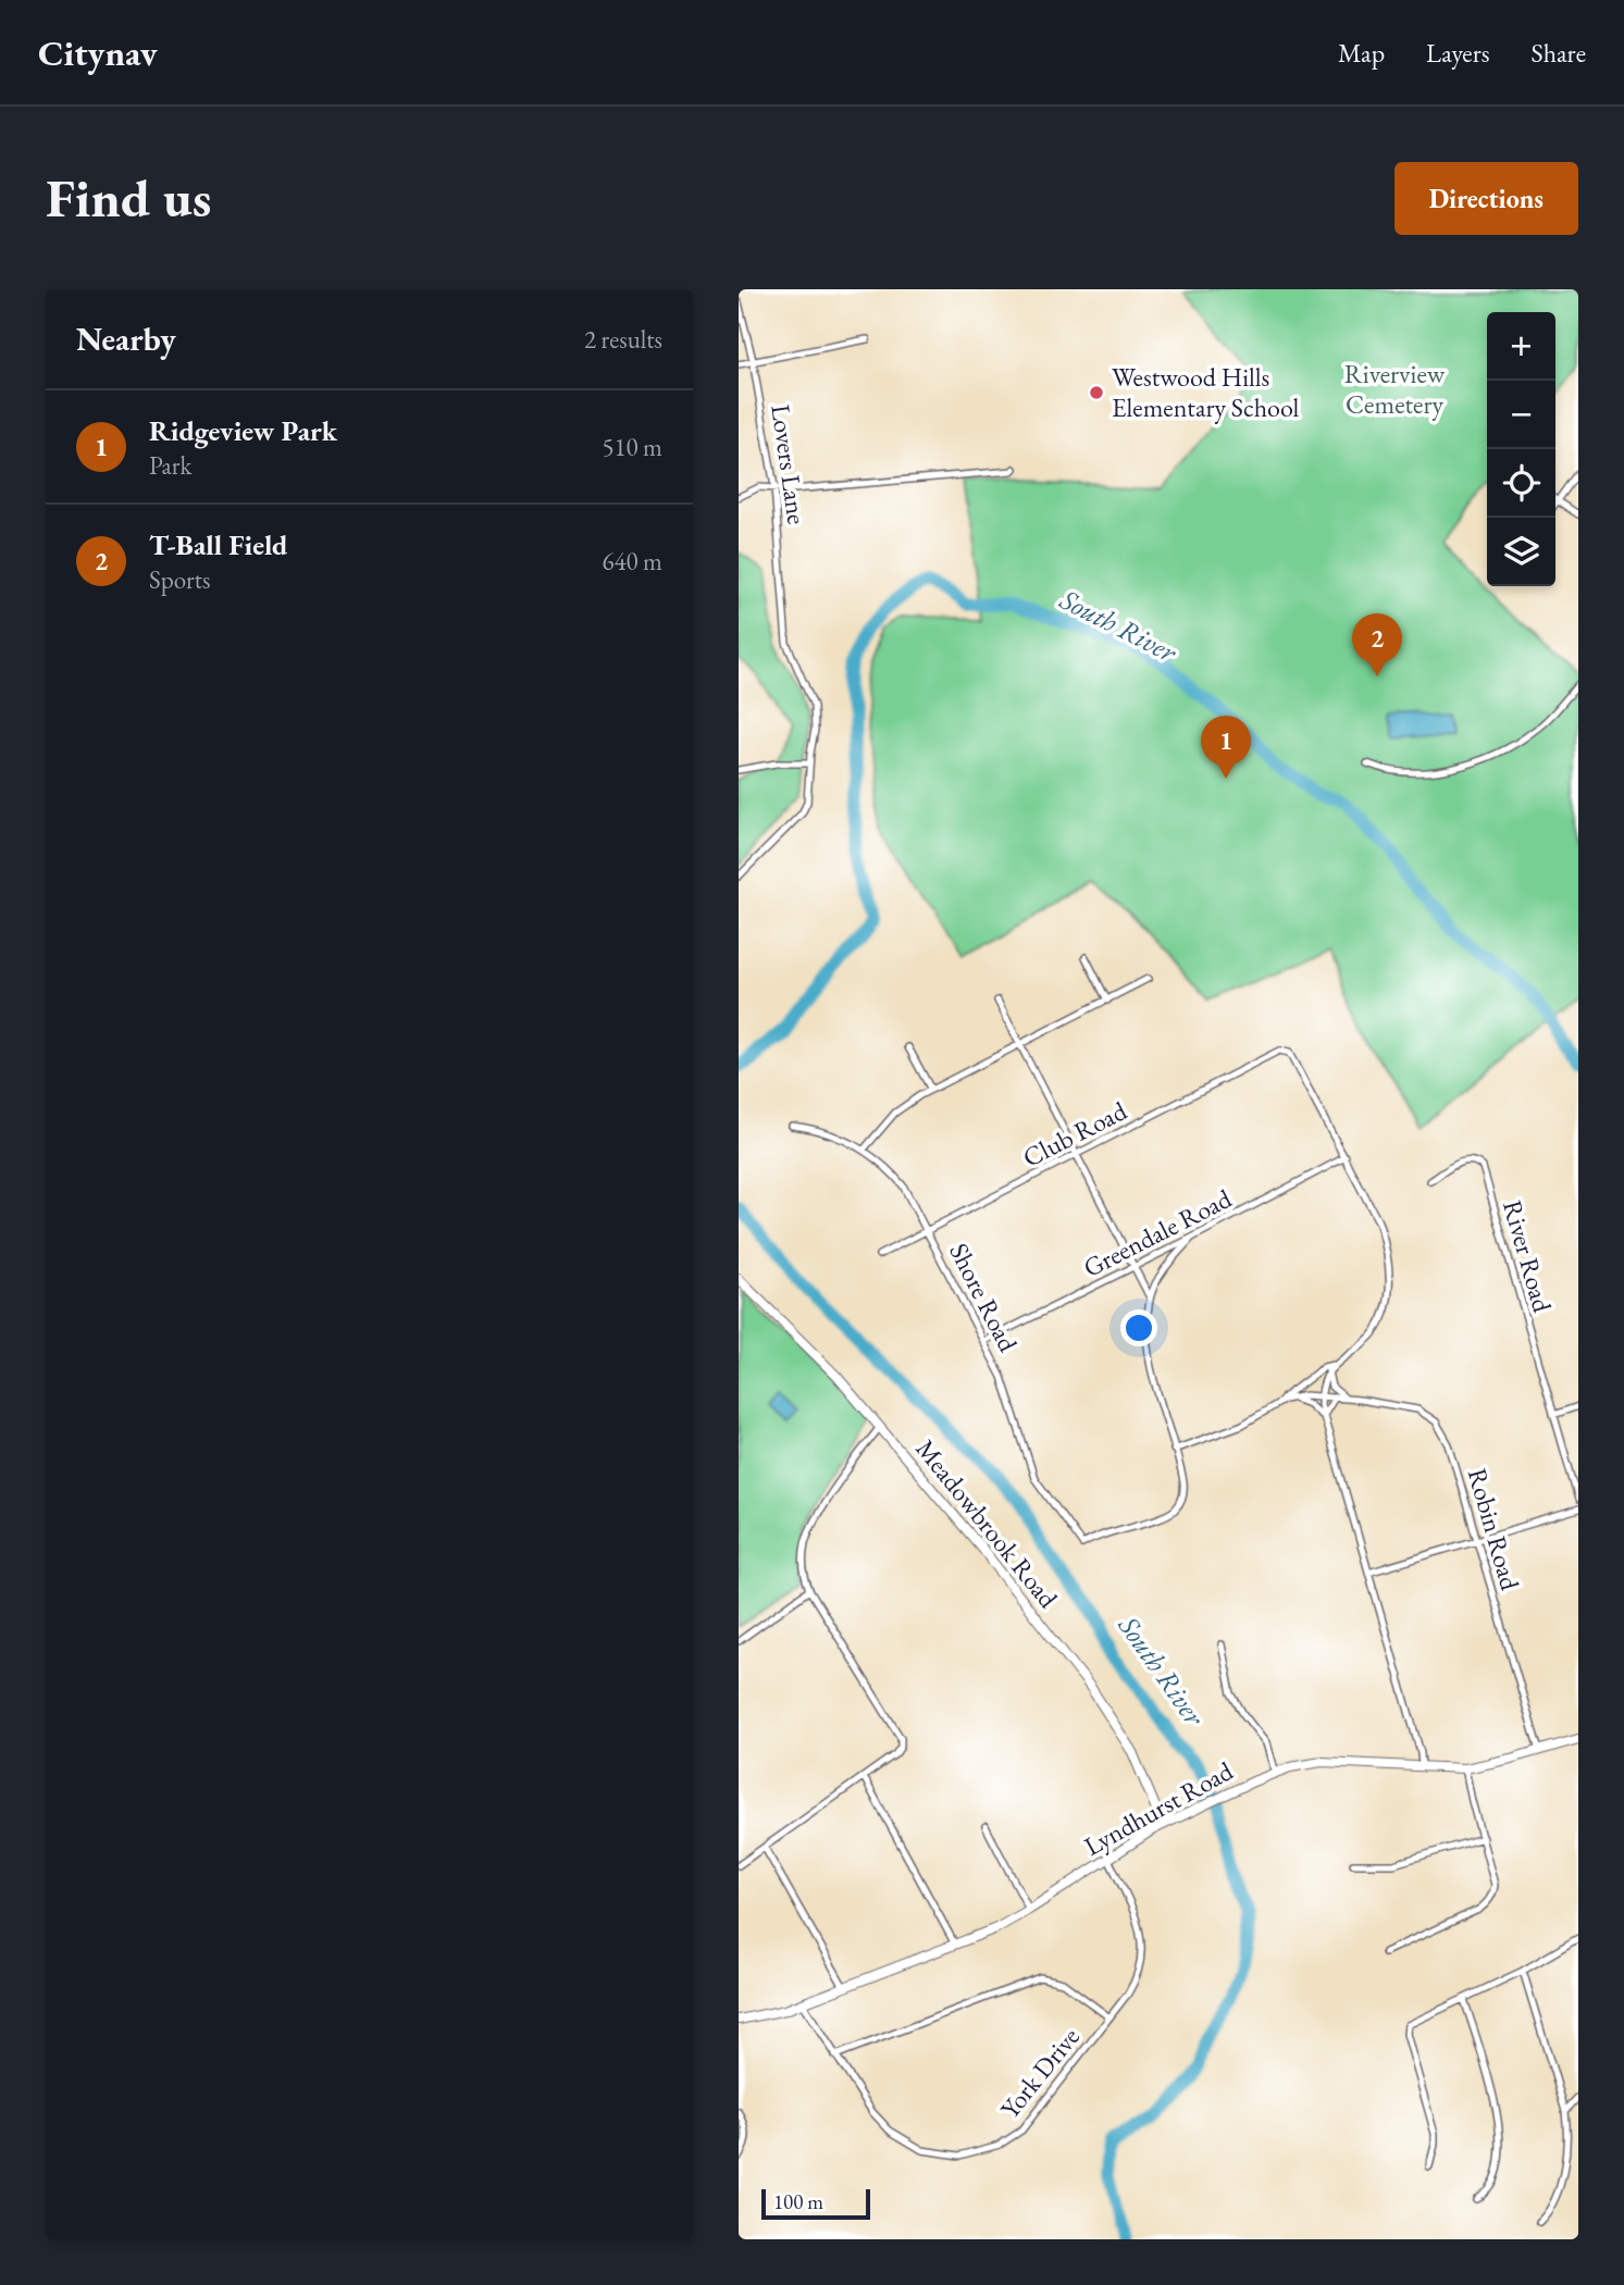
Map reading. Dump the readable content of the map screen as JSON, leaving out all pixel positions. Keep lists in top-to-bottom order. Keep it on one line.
{"streets":{"main road":["Meadowbrook Road","Lyndhurst Road"],"street":["Lovers Lane","Club Road","Greendale Road","River Road","Shore Road","Robin Road","York Drive"]},"crossings":[["Club Road","Greendale Road"],["Club Road","Shore Road"],["Greendale Road","Shore Road"],["Meadowbrook Road","Lyndhurst Road"],["Robin Road","Lyndhurst Road"],["Lyndhurst Road","York Drive"]],"water":["South River"],"parks":["Riverview Cemetery"],"places":["Westwood Hills Elementary School"],"scale_bar":"100 m","page":{"header":"Citynav","nav":["Map","Layers","Share"],"buttons":"Directions","title":"Find us","heading":["Nearby","2 results"],"map_buttons":["+","−"],"list":[{"mark":"1","name":"Ridgeview Park","note":"Park","value":"510 m"},{"mark":"2","name":"T-Ball Field","note":"Sports","value":"640 m"}],"pins":["2","1"],"scale":"100 m"}}
